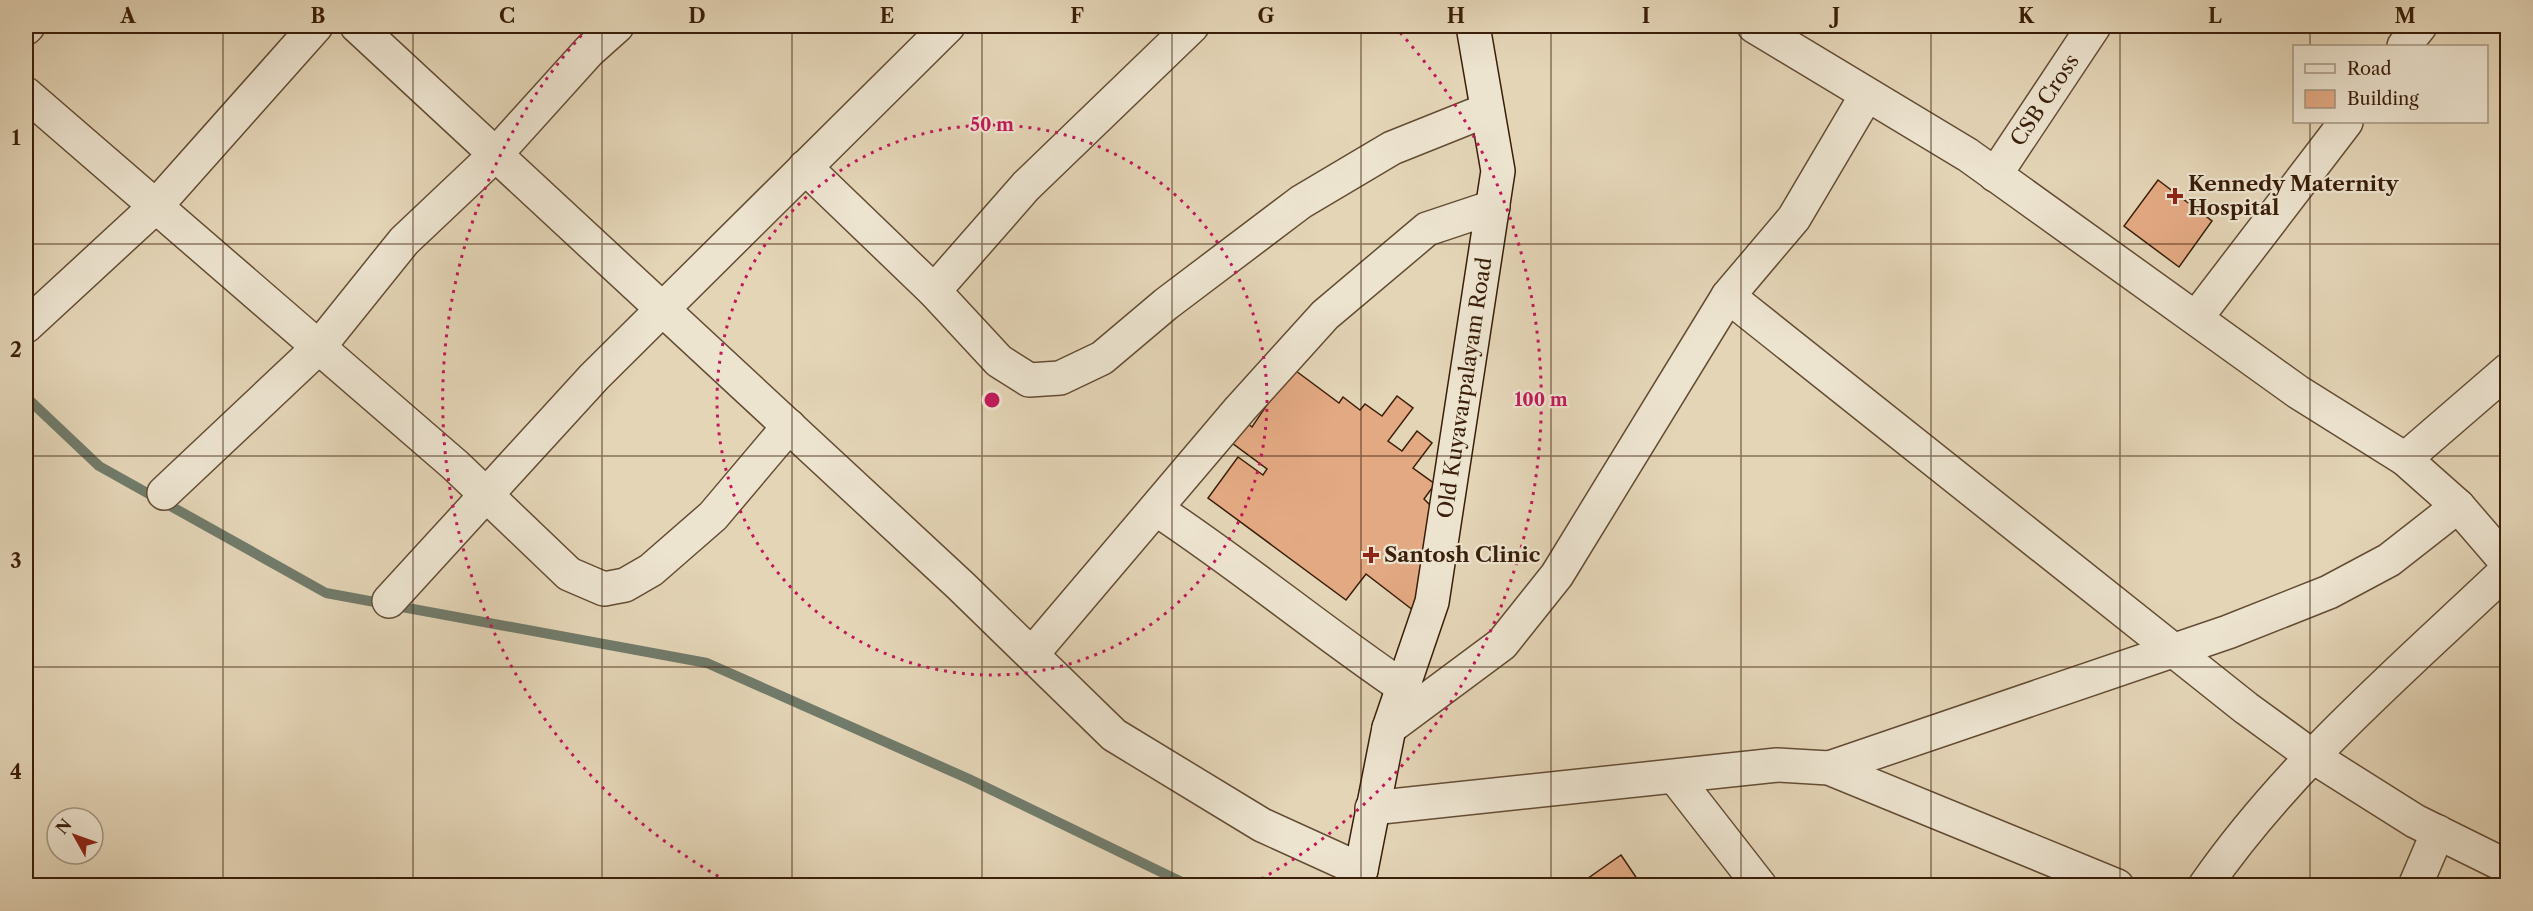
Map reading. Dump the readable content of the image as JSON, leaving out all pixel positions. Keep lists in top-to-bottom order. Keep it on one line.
{"streets":{"street":["CSB Cross","Old Kuyavarpalayam Road"]},"places":{"health":["Kennedy Maternity Hospital","Santosh Clinic"]},"legend":["Road","Building"],"north":"top left","grid":{"columns":["A","B","C","D","E","F","G","H","I","J","K","L","M"],"rows":["1","2","3","4"]},"rings":["50 m","100 m"]}
